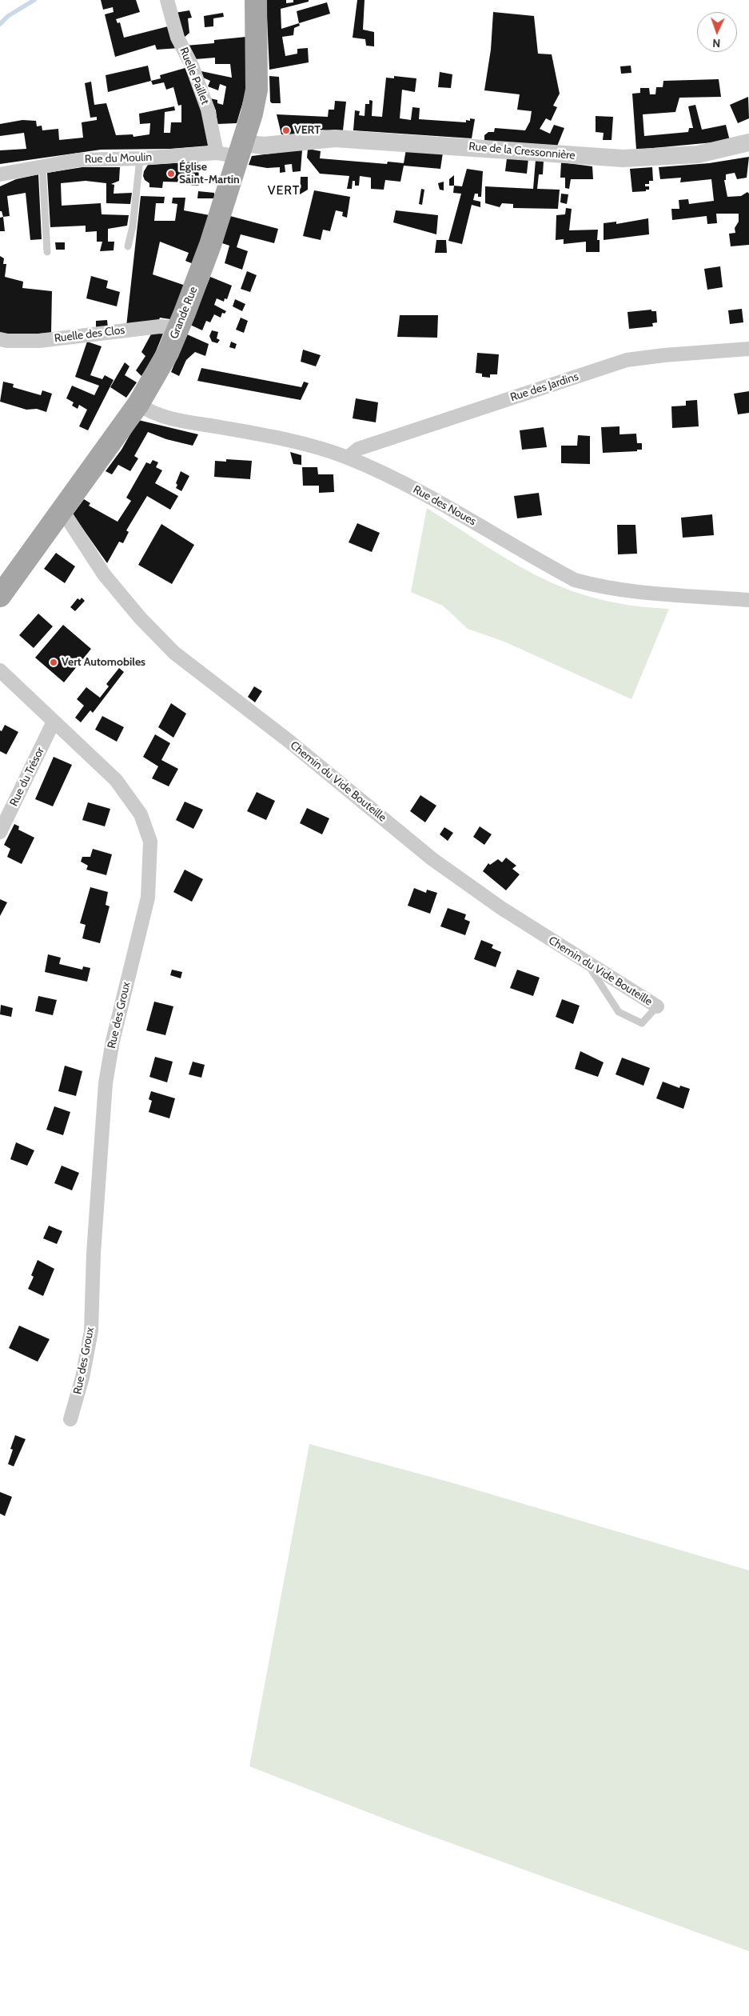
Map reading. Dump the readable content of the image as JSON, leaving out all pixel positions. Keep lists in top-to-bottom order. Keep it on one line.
{"streets":{"main road":["Grande Rue"],"street":["Ruelle Paillet","Rue de la Cressonnière","Rue du Moulin","Ruelle des Clos","Rue des Jardins","Rue des Noues","Rue du Trésor","Chemin du Vide Bouteille","Rue des Groux"]},"crossings":[["Ruelle Paillet","Rue du Moulin"],["Rue de la Cressonnière","Rue du Moulin"],["Rue de la Cressonnière","Grande Rue"],["Rue du Moulin","Grande Rue"],["Grande Rue","Ruelle des Clos"],["Grande Rue","Rue des Noues"],["Grande Rue","Chemin du Vide Bouteille"],["Rue des Jardins","Rue des Noues"],["Rue du Trésor","Rue des Groux"]],"districts":["VERT"],"places":["VERT","Église Saint-Martin","Vert Automobiles"],"north":"bottom"}
